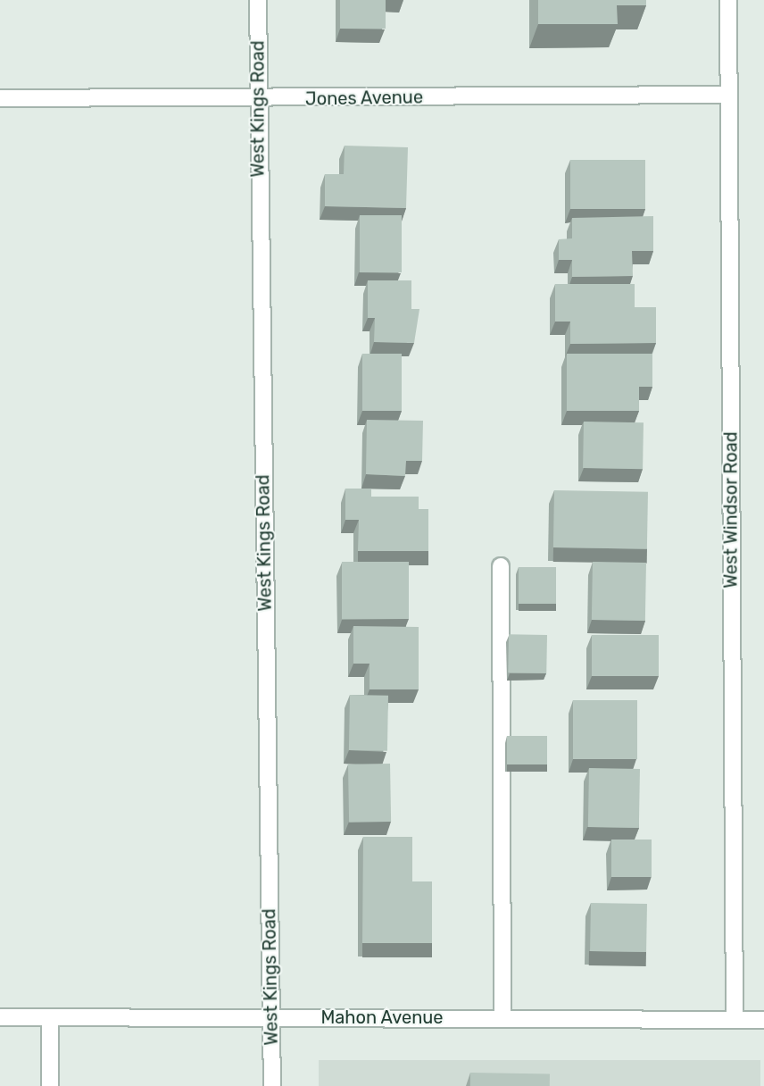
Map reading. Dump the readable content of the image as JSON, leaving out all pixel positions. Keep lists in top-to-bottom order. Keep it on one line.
{"streets":{"street":["Jones Avenue","West Kings Road","West Windsor Road","Mahon Avenue"]},"crossings":[["Jones Avenue","West Kings Road"],["Jones Avenue","West Windsor Road"],["West Kings Road","Mahon Avenue"],["West Windsor Road","Mahon Avenue"]]}
